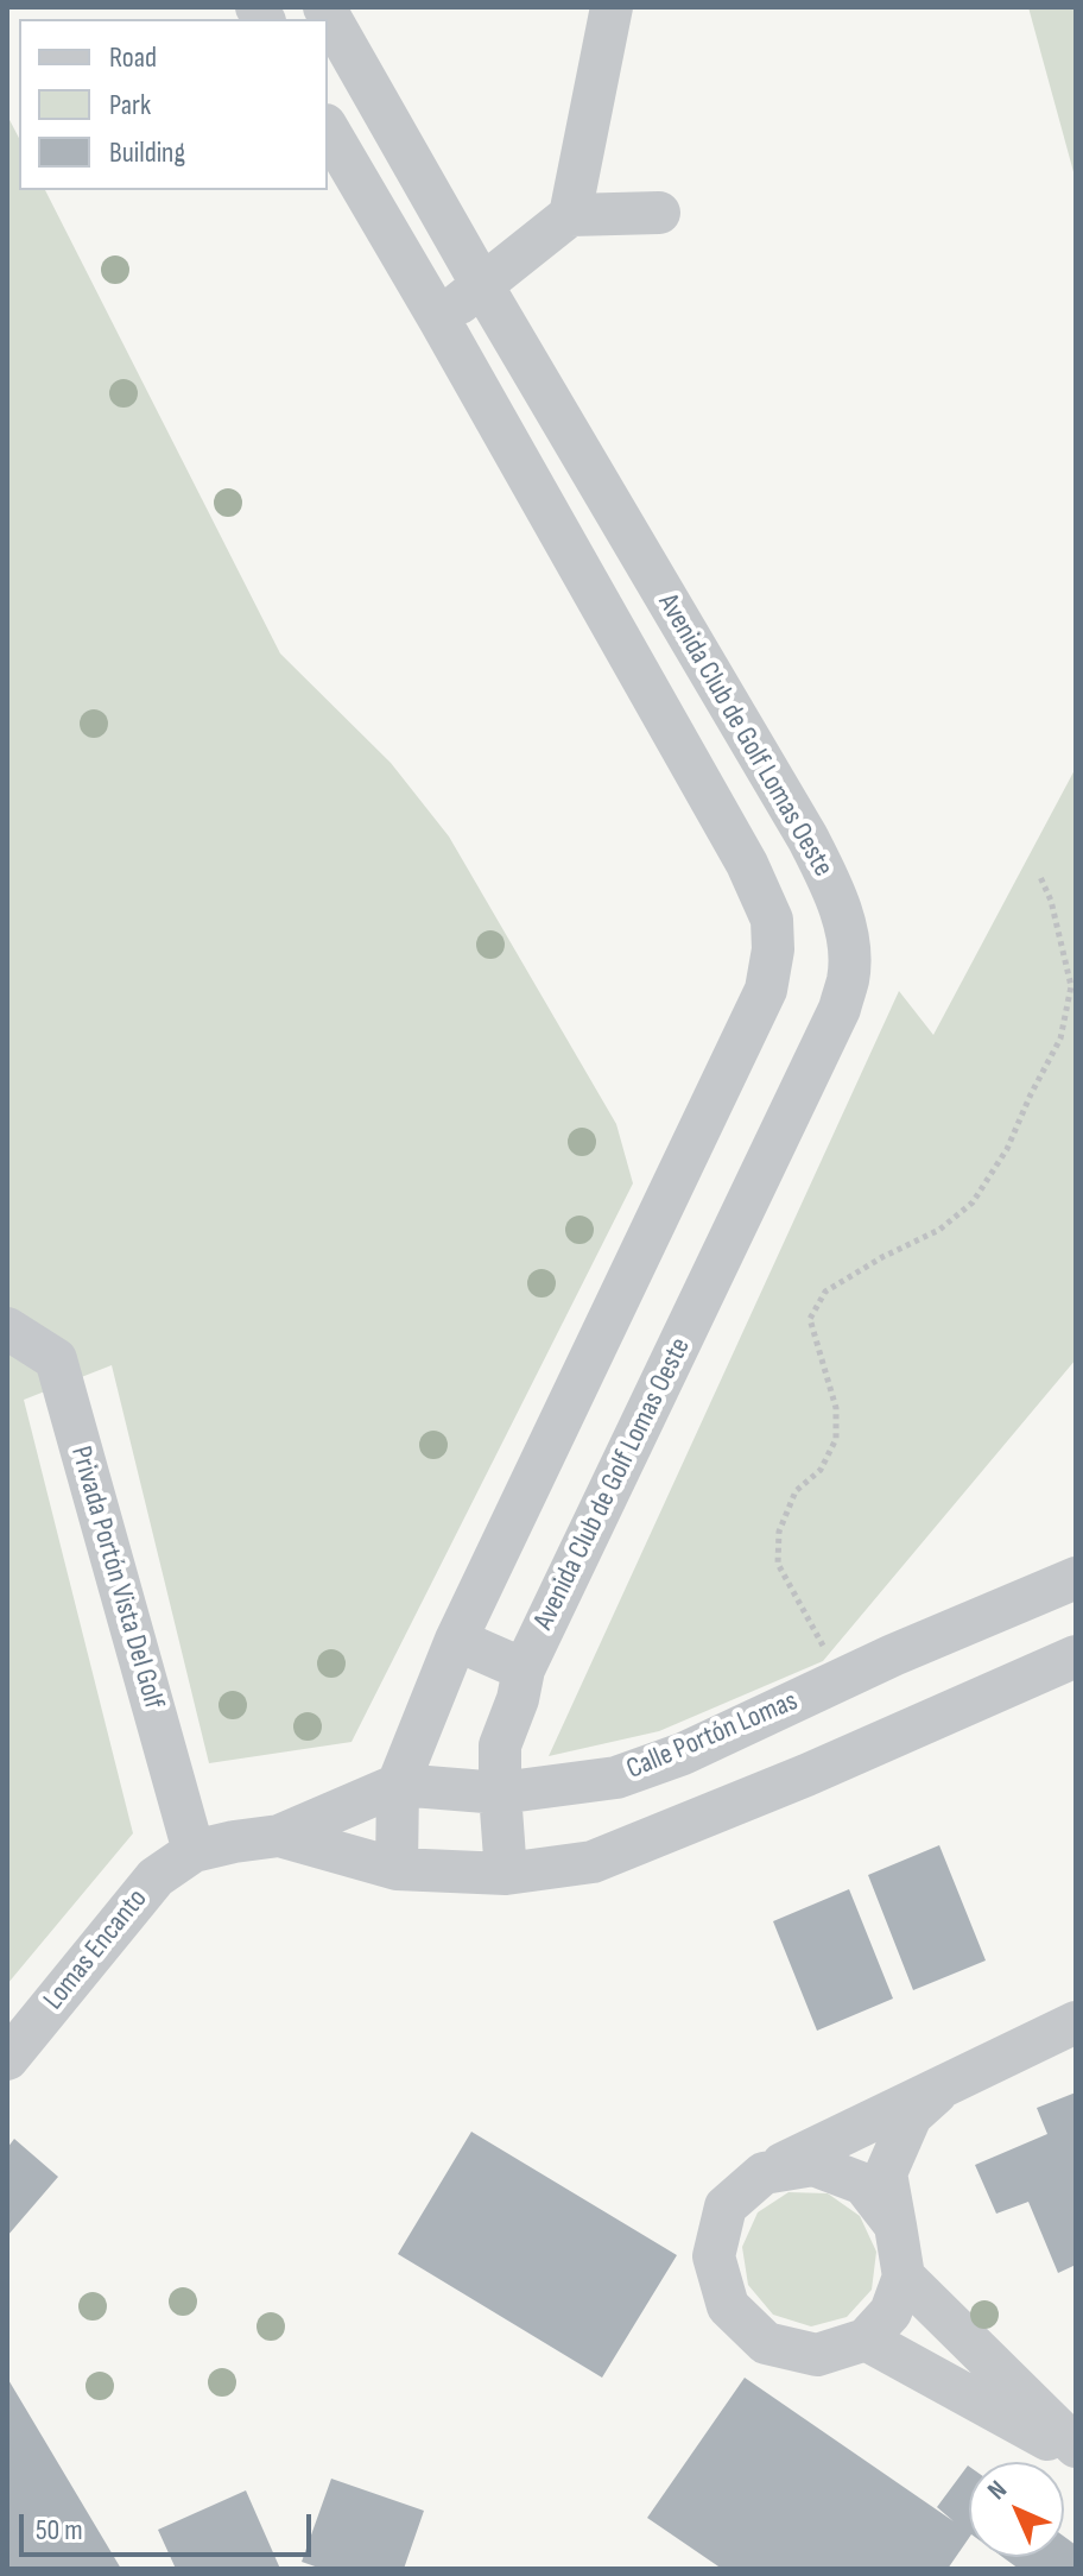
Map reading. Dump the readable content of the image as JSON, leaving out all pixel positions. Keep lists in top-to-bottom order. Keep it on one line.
{"streets":{"street":["Avenida Club de Golf Lomas Oeste","Privada Portón Vista Del Golf","Calle Portón Lomas","Lomas Encanto"]},"crossings":[["Avenida Club de Golf Lomas Oeste","Calle Portón Lomas"],["Privada Portón Vista Del Golf","Calle Portón Lomas"],["Privada Portón Vista Del Golf","Lomas Encanto"],["Calle Portón Lomas","Lomas Encanto"]],"legend":["Road","Park","Building"],"scale_bar":"50 m","north":"top left"}
